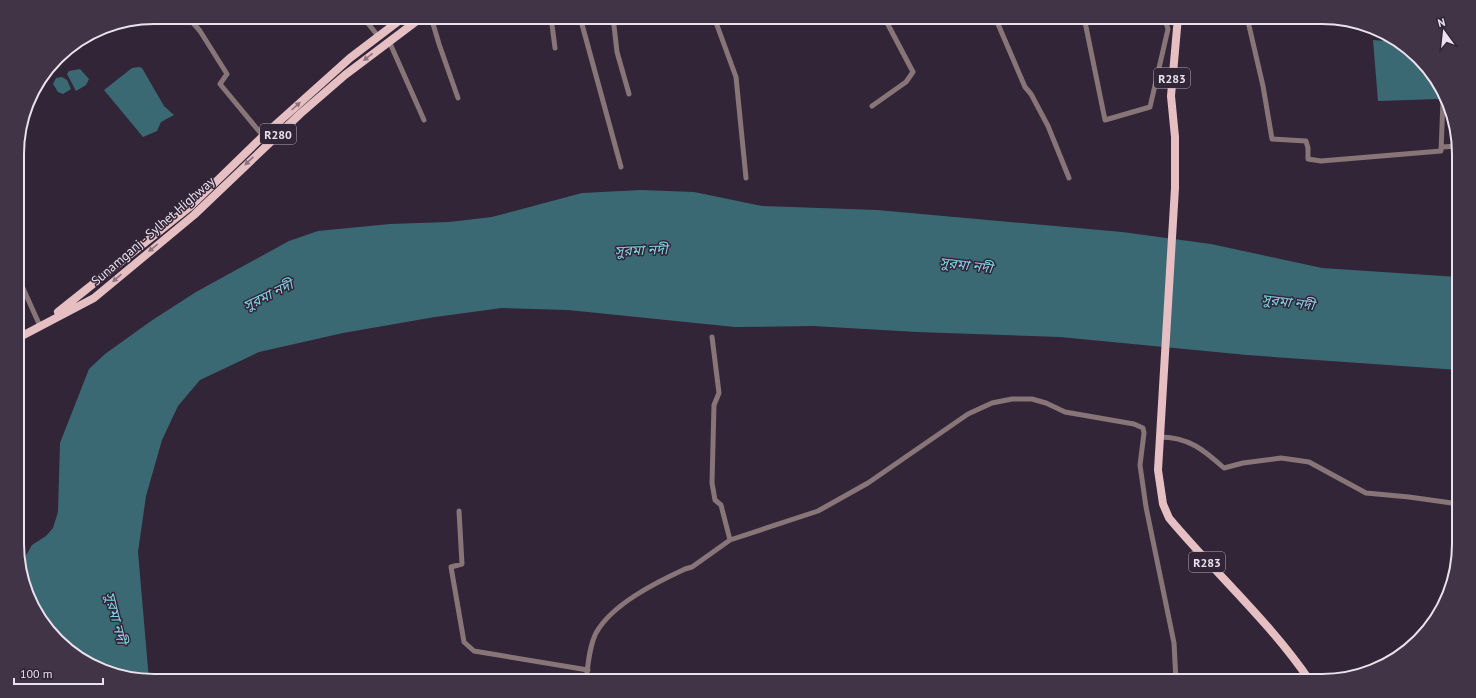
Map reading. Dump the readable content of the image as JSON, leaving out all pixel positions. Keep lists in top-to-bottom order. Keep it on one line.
{"streets":{"main road":["R283","R280","Sunamganj - Sylhet Highway"]},"water":["সুরমা নদী"],"scale_bar":"100 m","north":"top"}
